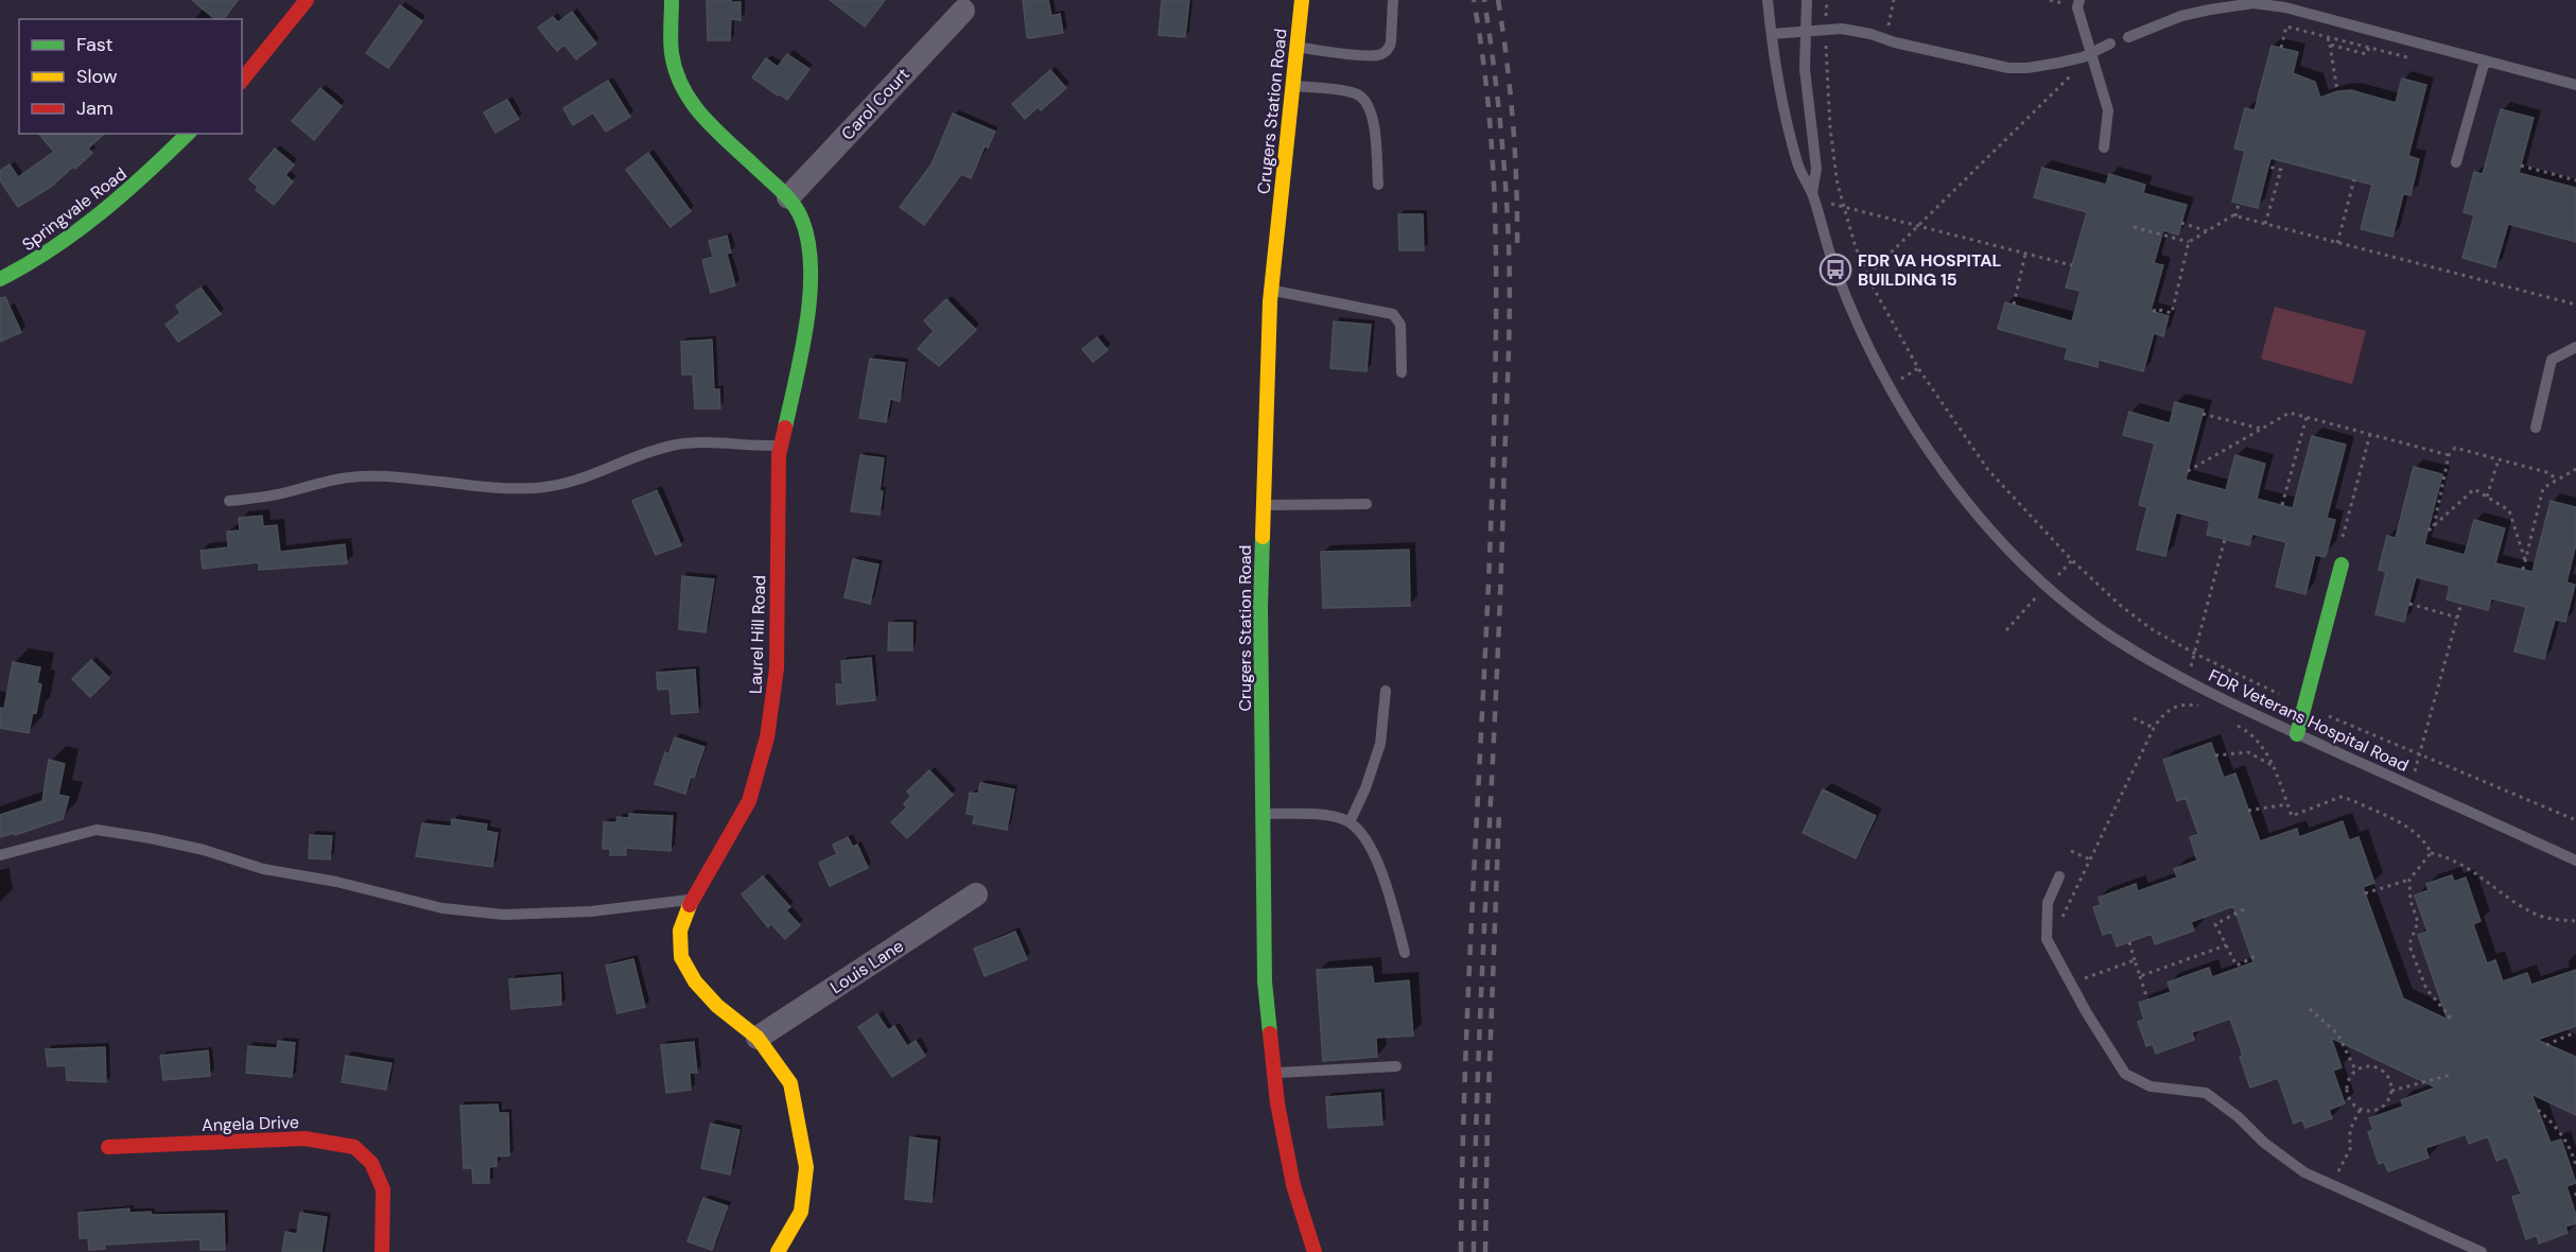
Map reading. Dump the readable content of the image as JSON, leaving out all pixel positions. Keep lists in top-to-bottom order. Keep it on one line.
{"streets":{"street":["Carol Court","Crugers Station Road","Springvale Road","Laurel Hill Road","Louis Lane","Angela Drive"],"lane":["FDR Veterans Hospital Road"]},"crossings":[["Carol Court","Laurel Hill Road"],["Laurel Hill Road","Louis Lane"]],"places":{"bus stop":["FDR VA HOSPITAL BUILDING 15"]},"legend":["Fast","Slow","Jam"]}
